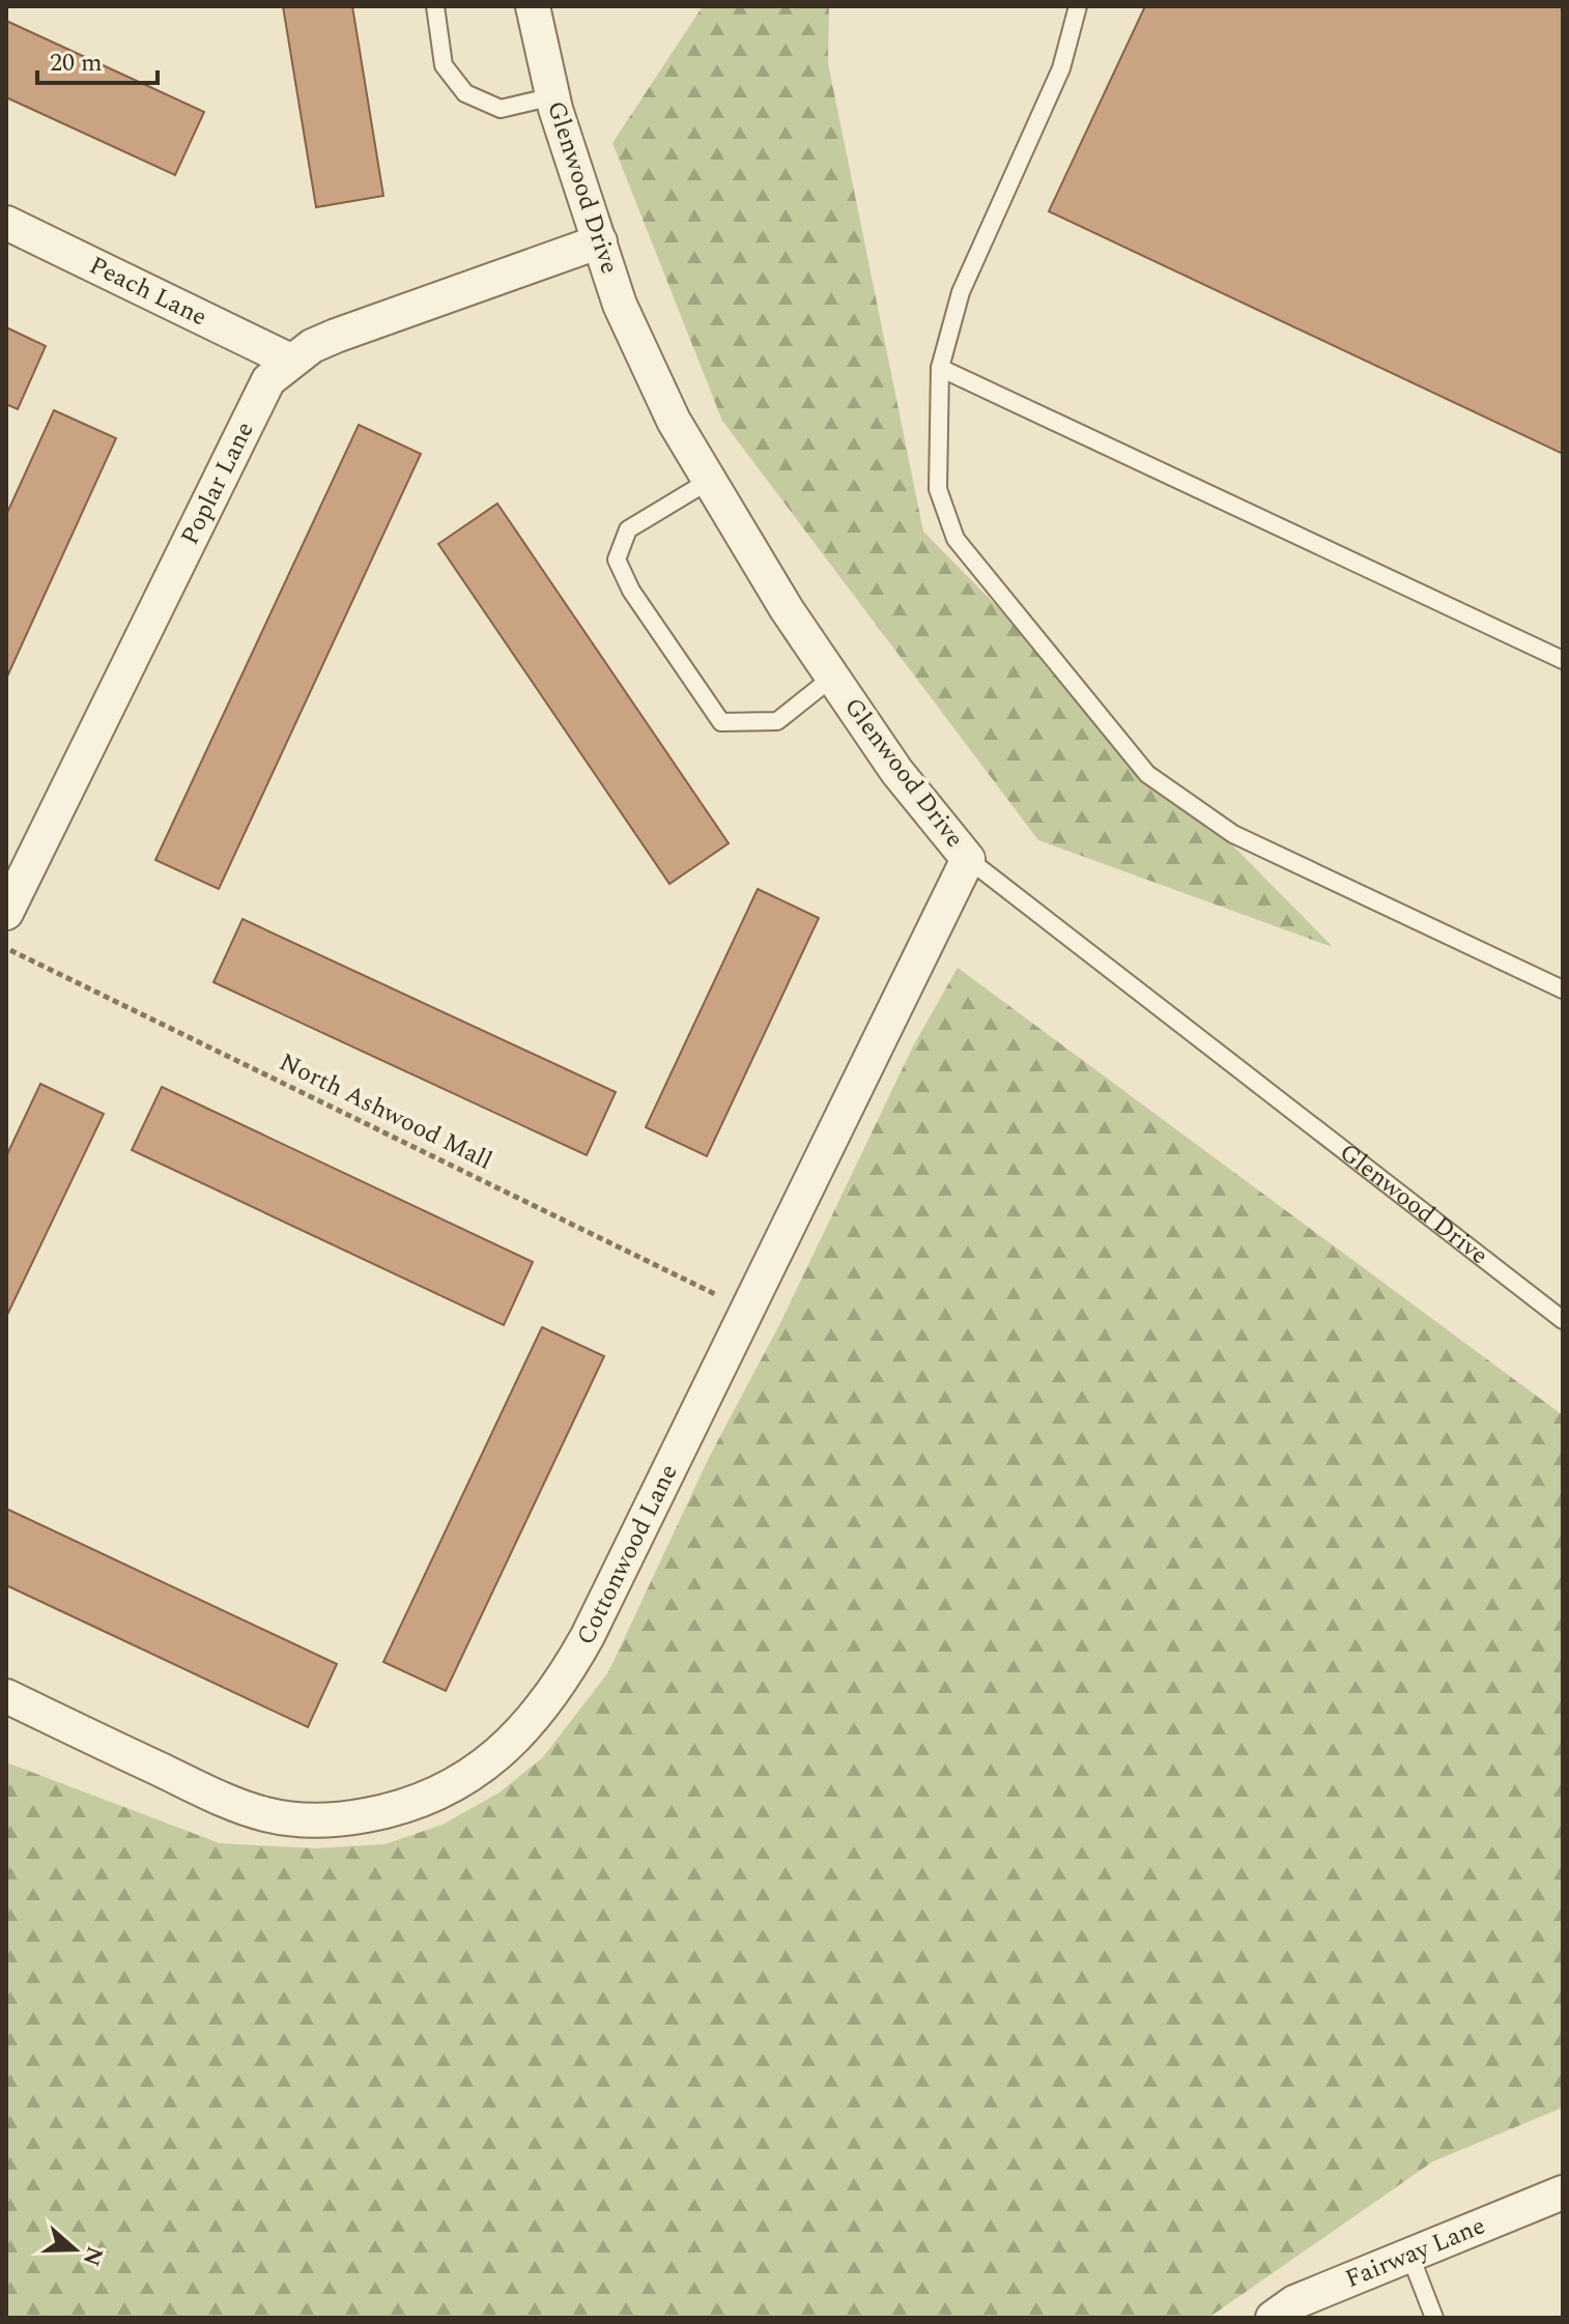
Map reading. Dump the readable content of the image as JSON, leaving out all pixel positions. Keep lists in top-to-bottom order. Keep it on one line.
{"streets":{"street":["Glenwood Drive","Peach Lane","Poplar Lane","Cottonwood Lane","Fairway Lane"],"path":["North Ashwood Mall"]},"crossings":[["Glenwood Drive","Poplar Lane"],["Glenwood Drive","Cottonwood Lane"],["Peach Lane","Poplar Lane"],["North Ashwood Mall","Cottonwood Lane"]],"scale_bar":"20 m","north":"right"}
